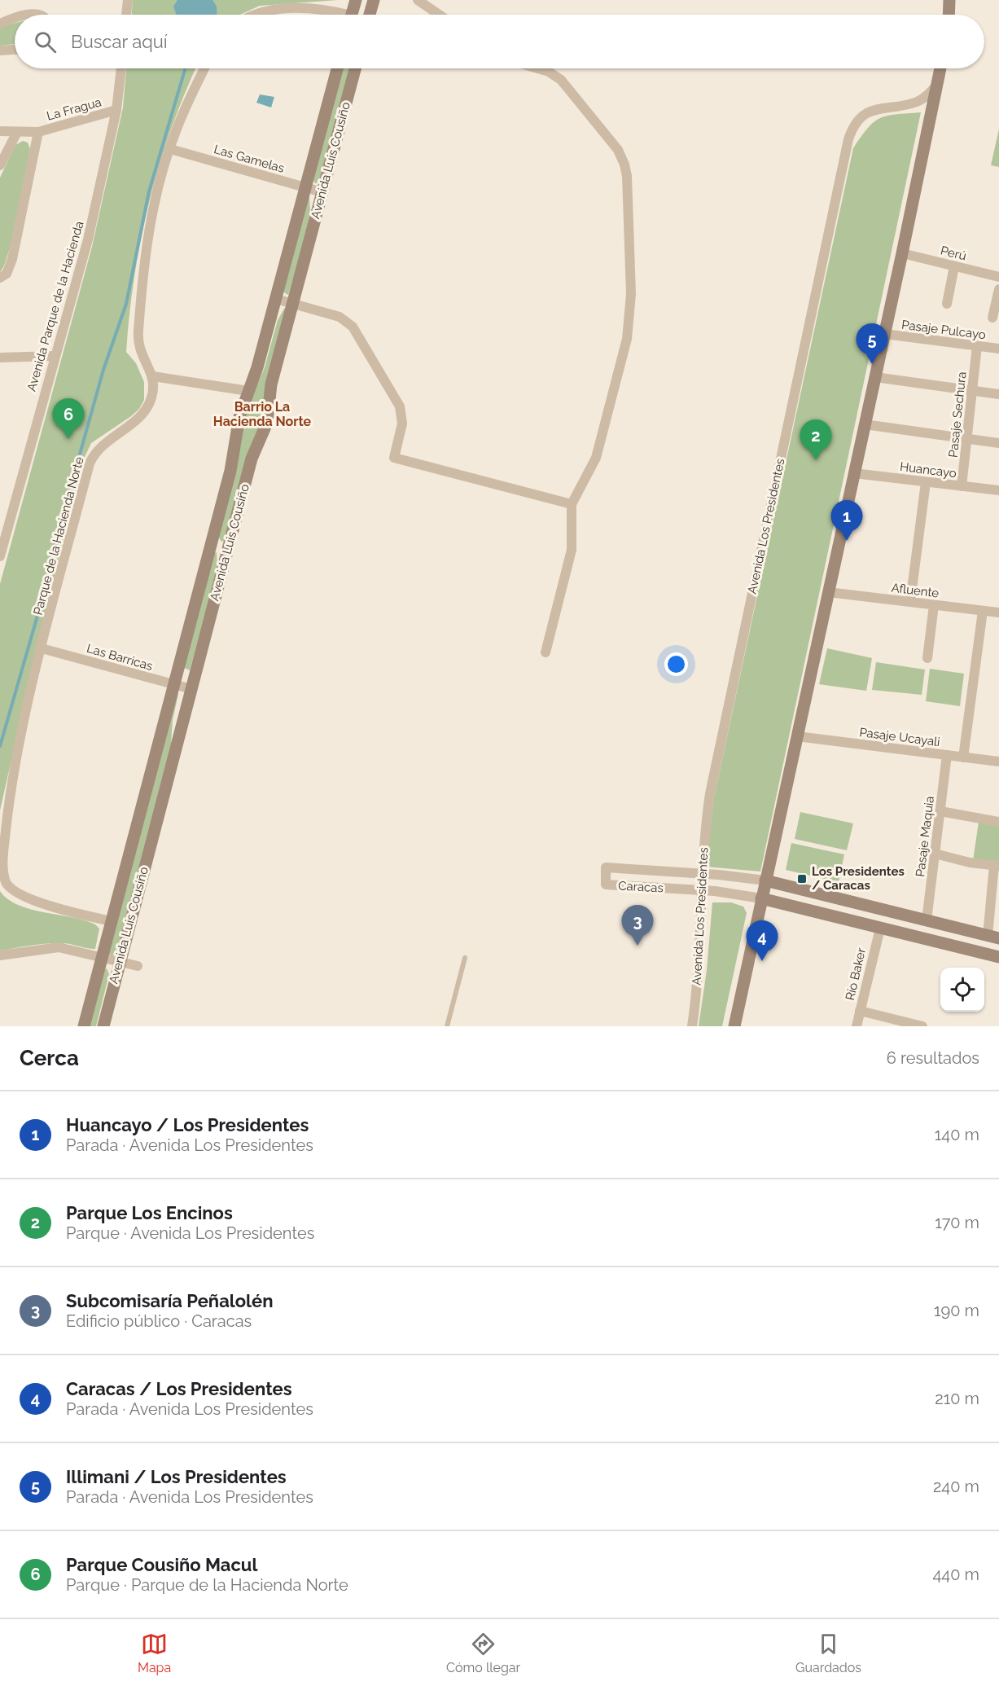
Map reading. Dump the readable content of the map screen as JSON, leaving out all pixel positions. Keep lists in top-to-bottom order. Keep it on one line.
{"streets":{"street":["La Fragua","Las Gamelas","Avenida Luis Cousiño","Perú","Avenida Parque de la Hacienda","Pasaje Pulcayo","Pasaje Sechura","Huancayo","Avenida Los Presidentes","Parque de la Hacienda Norte","Afluente","Las Barricas","Pasaje Ucayali","Pasaje Maquia","Caracas","Río Baker"]},"crossings":[["La Fragua","Avenida Parque de la Hacienda"],["Las Gamelas","Avenida Luis Cousiño"],["Avenida Luis Cousiño","Parque de la Hacienda Norte"],["Avenida Luis Cousiño","Las Barricas"],["Pasaje Pulcayo","Pasaje Sechura"],["Pasaje Sechura","Huancayo"],["Avenida Los Presidentes","Caracas"],["Parque de la Hacienda Norte","Las Barricas"],["Pasaje Ucayali","Pasaje Maquia"],["Pasaje Maquia","Caracas"],["Caracas","Río Baker"]],"districts":["Barrio La Hacienda Norte"],"places":{"transit":["Los Presidentes / Caracas"]},"page":{"search":"Buscar aquí","pins":["5","6","2","1","3","4"],"heading":["Cerca","6 resultados"],"list":[{"mark":"1","name":"Huancayo / Los Presidentes","note":"Parada · Avenida Los Presidentes","value":"140 m"},{"mark":"2","name":"Parque Los Encinos","note":"Parque · Avenida Los Presidentes","value":"170 m"},{"mark":"3","name":"Subcomisaría Peñalolén","note":"Edificio público · Caracas","value":"190 m"},{"mark":"4","name":"Caracas / Los Presidentes","note":"Parada · Avenida Los Presidentes","value":"210 m"},{"mark":"5","name":"Illimani / Los Presidentes","note":"Parada · Avenida Los Presidentes","value":"240 m"},{"mark":"6","name":"Parque Cousiño Macul","note":"Parque · Parque de la Hacienda Norte","value":"440 m"}],"nav":["Mapa","Cómo llegar","Guardados"]}}
